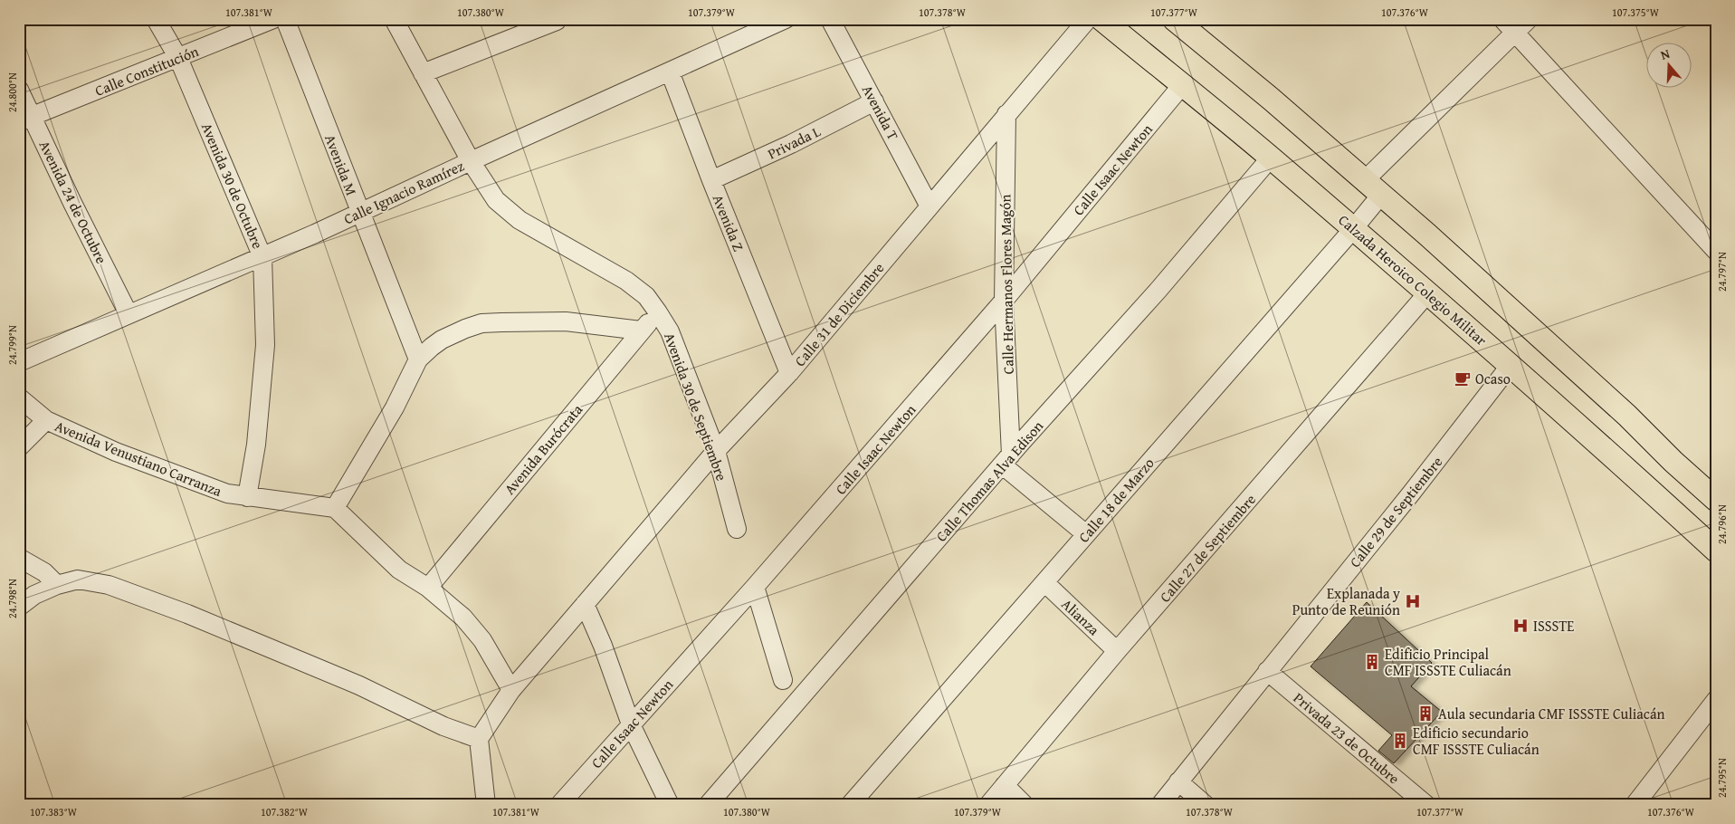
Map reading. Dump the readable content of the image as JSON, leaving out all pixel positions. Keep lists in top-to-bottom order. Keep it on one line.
{"streets":{"main road":["Calzada Heroico Colegio Militar"],"street":["Calle Constitución","Avenida T","Privada L","Avenida M","Calle Isaac Newton","Avenida 30 de Octubre","Calle Ignacio Ramírez","Avenida 24 de Octubre","Avenida Z","Calle Hermanos Flores Magón","Calle 31 de Diciembre","Avenida 30 de Septiembre","Avenida Burócrata","Avenida Venustiano Carranza","Calle Thomas Alva Edison","Calle 18 de Marzo","Calle 29 de Septiembre","Calle 27 de Septiembre","Alianza","Privada 23 de Octubre"]},"crossings":[["Calle Constitución","Avenida 30 de Octubre"],["Calle Constitución","Avenida 24 de Octubre"],["Avenida T","Privada L"],["Avenida T","Calle 31 de Diciembre"],["Privada L","Avenida Z"],["Avenida M","Calle Ignacio Ramírez"],["Calle Isaac Newton","Calzada Heroico Colegio Militar"],["Calle Isaac Newton","Calle Hermanos Flores Magón"],["Avenida 30 de Octubre","Calle Ignacio Ramírez"],["Avenida 30 de Octubre","Avenida Venustiano Carranza"],["Calle Ignacio Ramírez","Avenida 24 de Octubre"],["Calle Ignacio Ramírez","Avenida Z"],["Calle Ignacio Ramírez","Avenida 30 de Septiembre"],["Avenida Z","Calle 31 de Diciembre"],["Calzada Heroico Colegio Militar","Calle Thomas Alva Edison"],["Calzada Heroico Colegio Militar","Calle 18 de Marzo"],["Calzada Heroico Colegio Militar","Calle 29 de Septiembre"],["Calzada Heroico Colegio Militar","Calle 27 de Septiembre"],["Calle Hermanos Flores Magón","Calle 31 de Diciembre"],["Calle Hermanos Flores Magón","Calle Thomas Alva Edison"],["Calle 31 de Diciembre","Avenida 30 de Septiembre"],["Avenida 30 de Septiembre","Avenida Burócrata"],["Calle 18 de Marzo","Alianza"],["Calle 29 de Septiembre","Privada 23 de Octubre"],["Calle 27 de Septiembre","Alianza"]],"places":{"cafe":["Ocaso"],"hospital":["Explanada y Punto de Reunión","ISSSTE"],"building":["Edificio Principal CMF ISSSTE Culiacán","Aula secundaria CMF ISSSTE Culiacán","Edificio secundario CMF ISSSTE Culiacán"]},"north":"top","coordinates":["107.381°W","107.380°W","107.379°W","107.378°W","107.377°W","107.376°W","107.375°W","24.800°N","24.797°N","24.799°N","24.796°N","24.798°N","24.795°N","107.383°W","107.382°W"]}
